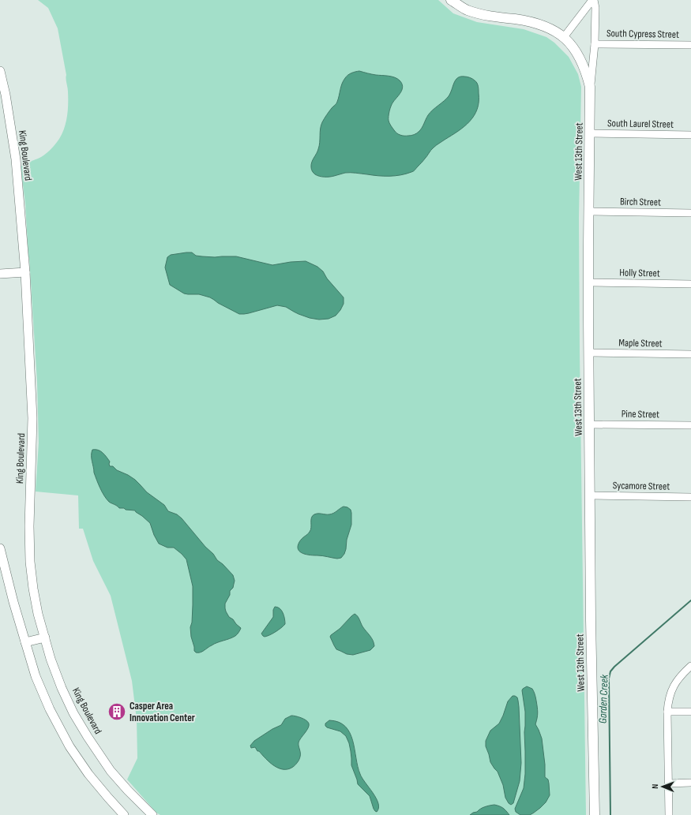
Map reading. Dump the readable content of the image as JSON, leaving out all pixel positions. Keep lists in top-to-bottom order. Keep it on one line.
{"streets":{"main road":["West 13th Street"],"street":["South Cypress Street","South Laurel Street","King Boulevard","Birch Street","Holly Street","Maple Street","Pine Street","Sycamore Street"]},"crossings":[["South Cypress Street","West 13th Street"],["South Laurel Street","West 13th Street"],["West 13th Street","Birch Street"],["West 13th Street","Holly Street"],["West 13th Street","Maple Street"],["West 13th Street","Pine Street"],["West 13th Street","Sycamore Street"]],"water":["Garden Creek"],"places":{"building":["Casper Area Innovation Center"]},"north":"left"}
